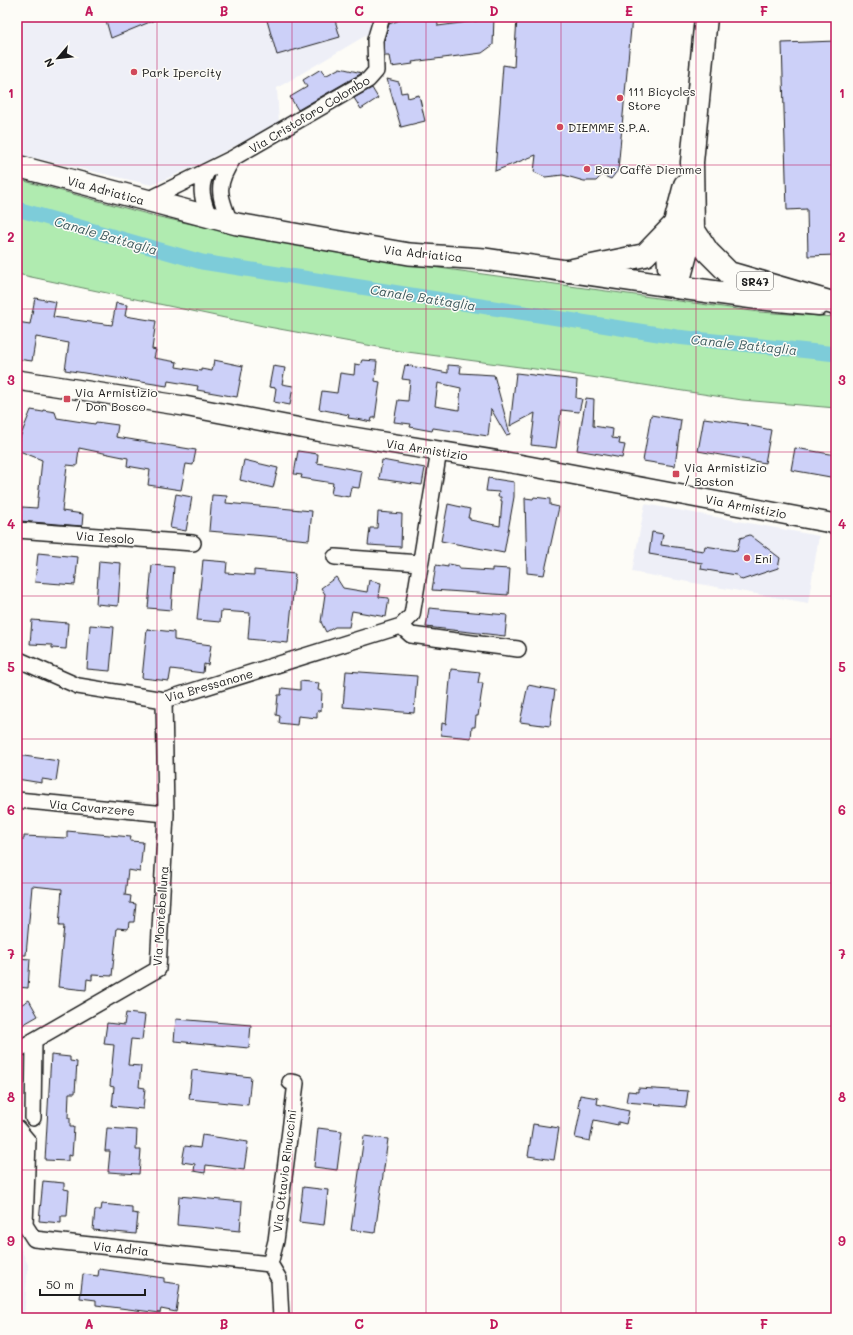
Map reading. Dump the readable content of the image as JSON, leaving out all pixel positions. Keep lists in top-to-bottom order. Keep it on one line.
{"streets":{"main road":["Via Adriatica","SR47"],"street":["Via Cristoforo Colombo","Via Armistizio","Via Iesolo","Via Bressanone","Via Cavarzere","Via Montebelluna","Via Ottavio Rinuccini","Via Adria"]},"crossings":[["Via Cristoforo Colombo","Via Adriatica"],["Via Adriatica","SR47"],["Via Bressanone","Via Montebelluna"],["Via Cavarzere","Via Montebelluna"],["Via Ottavio Rinuccini","Via Adria"]],"water":["Canale Battaglia"],"places":{"other":["Park Ipercity","111 Bicycles Store","DIEMME S.P.A.","Bar Caffè Diemme","Eni"],"transit":["Via Armistizio / Don Bosco","Via Armistizio / Boston"]},"scale_bar":"50 m","north":"bottom left","grid":{"columns":["A","B","C","D","E","F"],"rows":["1","2","3","4","5","6","7","8","9"]}}
